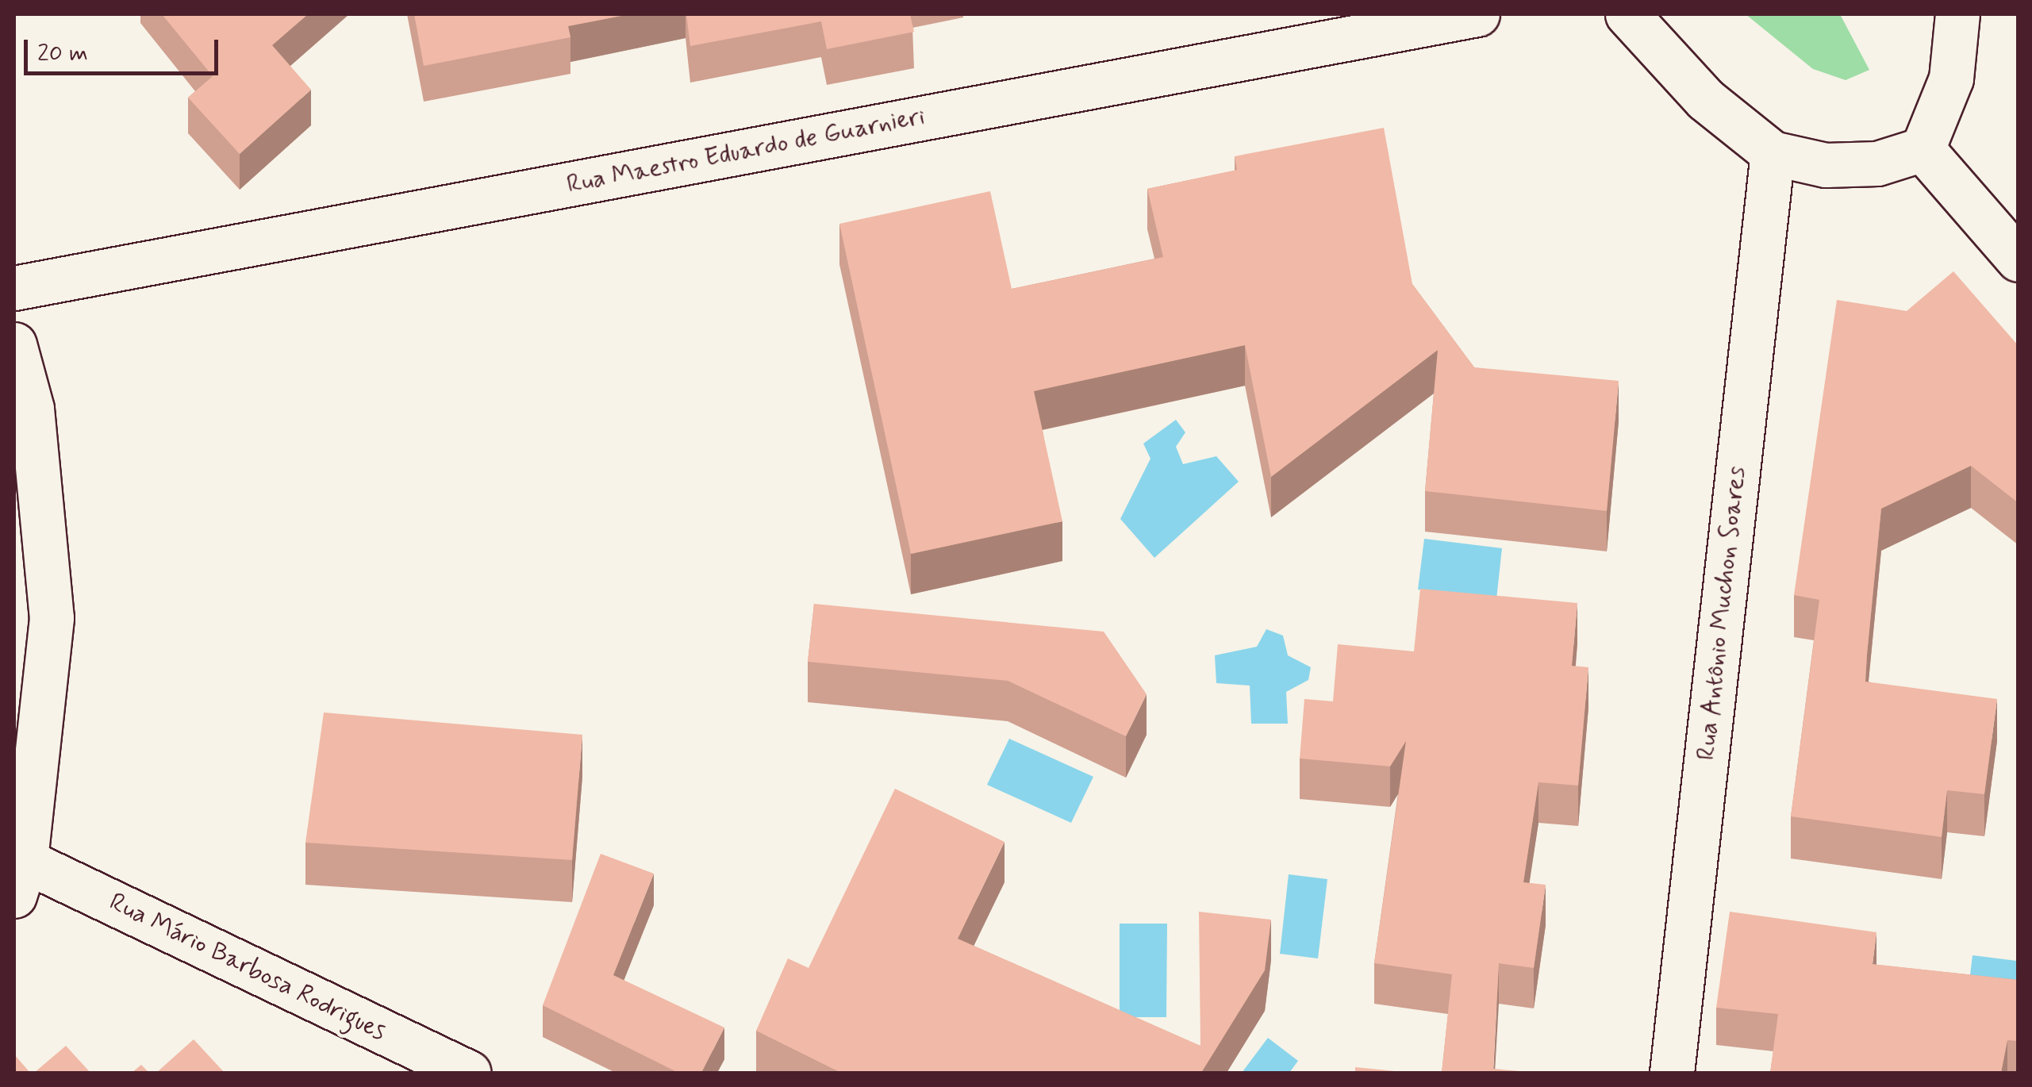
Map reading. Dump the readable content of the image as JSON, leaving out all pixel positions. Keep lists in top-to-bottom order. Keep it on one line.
{"streets":{"street":["Rua Maestro Eduardo de Guarnieri","Rua Antônio Muchon Soares","Rua Mário Barbosa Rodrigues"]},"scale_bar":"20 m"}
